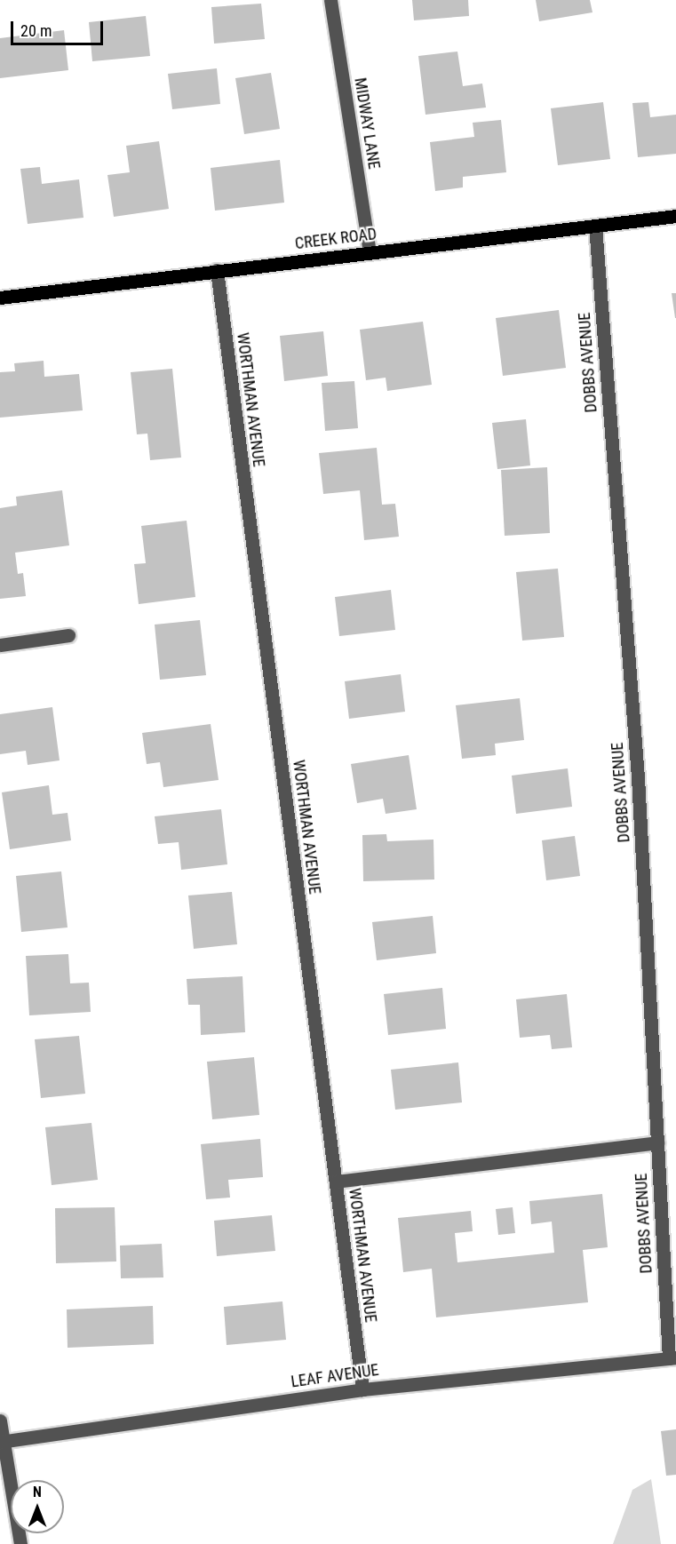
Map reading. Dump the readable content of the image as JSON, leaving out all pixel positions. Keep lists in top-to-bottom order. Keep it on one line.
{"streets":{"main road":["CREEK ROAD"],"street":["MIDWAY LANE","DOBBS AVENUE","WORTHMAN AVENUE","LEAF AVENUE"]},"crossings":[["MIDWAY LANE","CREEK ROAD"],["CREEK ROAD","DOBBS AVENUE"],["CREEK ROAD","WORTHMAN AVENUE"],["DOBBS AVENUE","LEAF AVENUE"],["WORTHMAN AVENUE","LEAF AVENUE"]],"scale_bar":"20 m","north":"top"}
